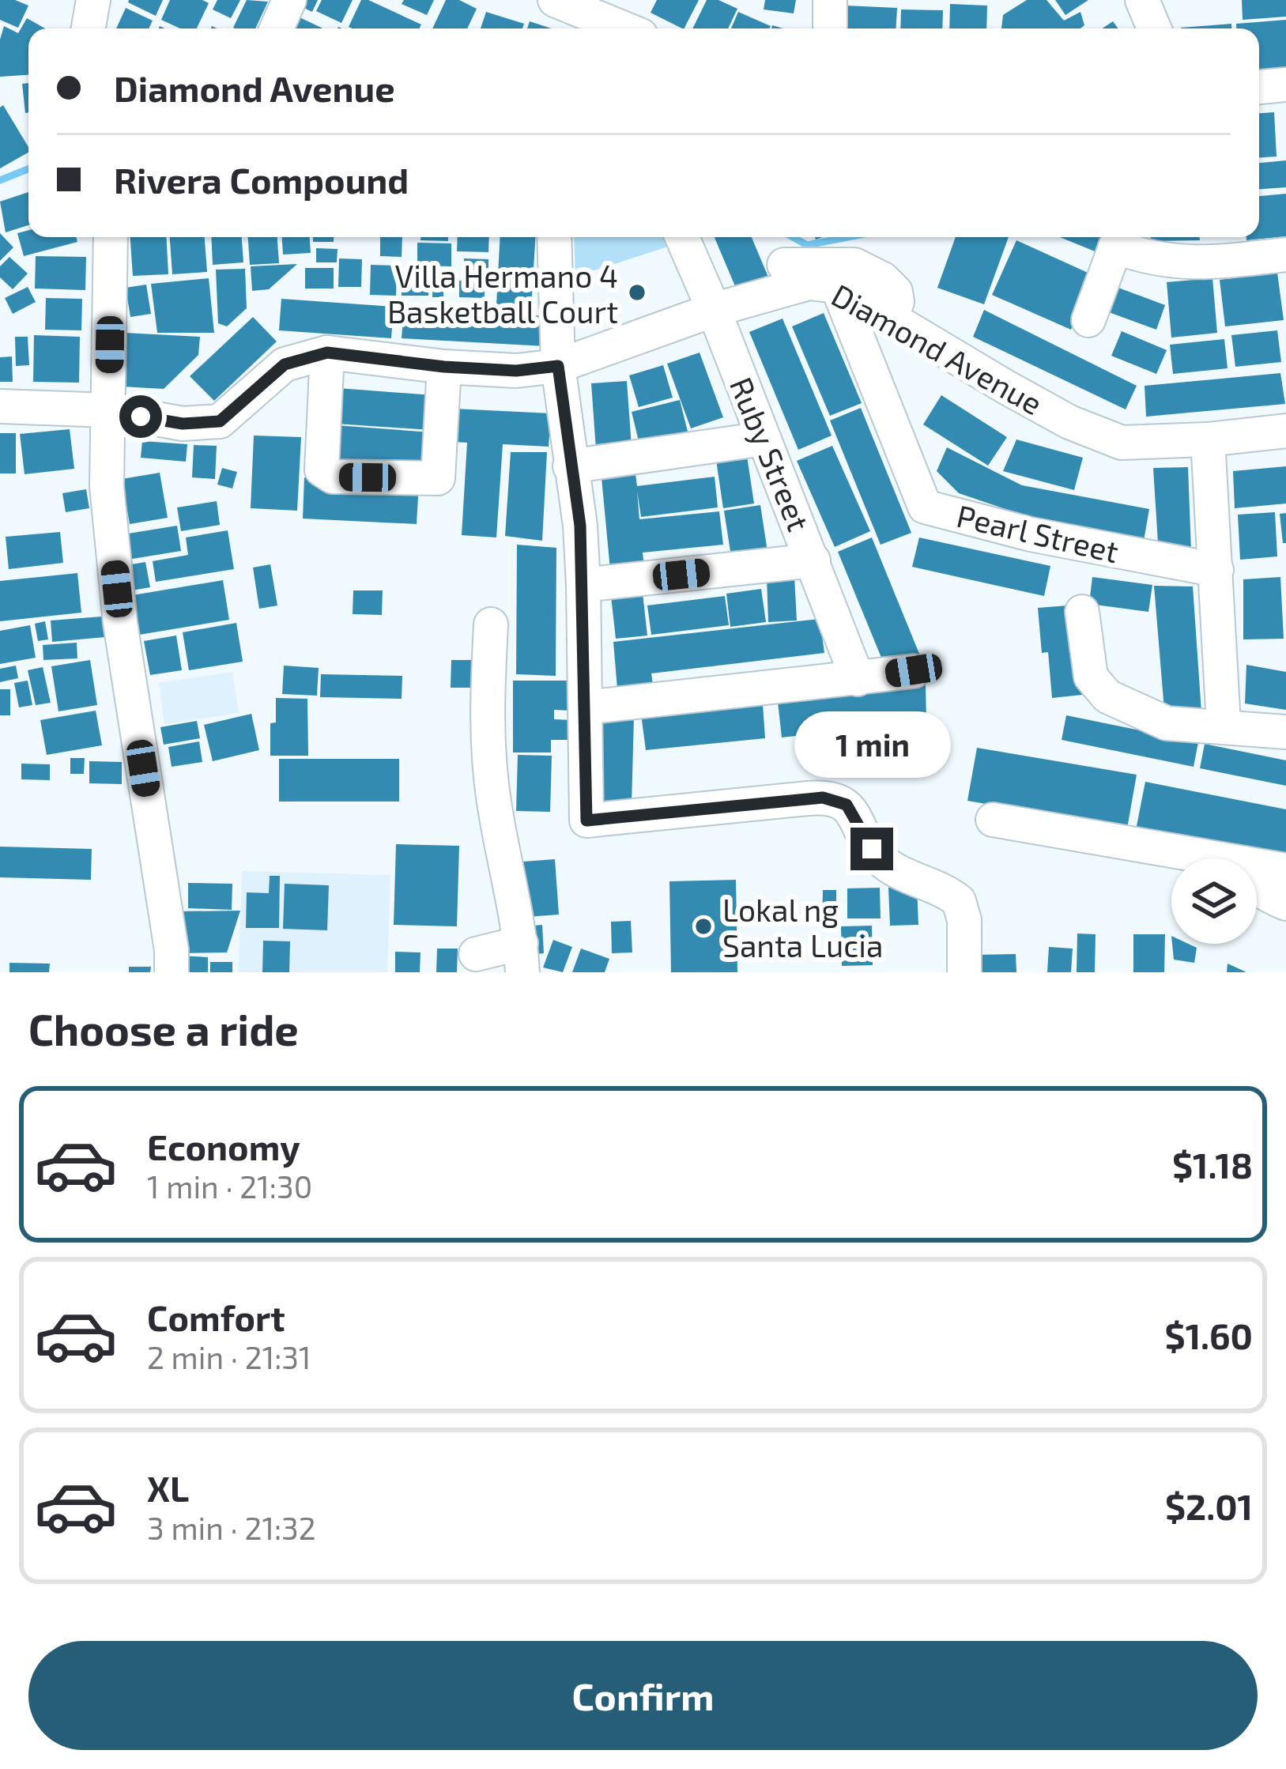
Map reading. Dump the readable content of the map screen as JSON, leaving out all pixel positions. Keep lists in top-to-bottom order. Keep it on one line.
{"streets":{"street":["Diamond Avenue","Ruby Street","Pearl Street"]},"crossings":[["Diamond Avenue","Ruby Street"],["Diamond Avenue","Pearl Street"]],"places":["Villa Hermano 4 Basketball Court","Lokal ng Santa Lucia"],"page":{"banner":["Diamond Avenue","Rivera Compound"],"bubble":"1 min","heading":"Choose a ride","list":[{"name":"Economy","note":"1 min · 21:30","value":"$1.18"},{"name":"Comfort","note":"2 min · 21:31","value":"$1.60"},{"name":"XL","note":"3 min · 21:32","value":"$2.01"}],"buttons":"Confirm"}}
